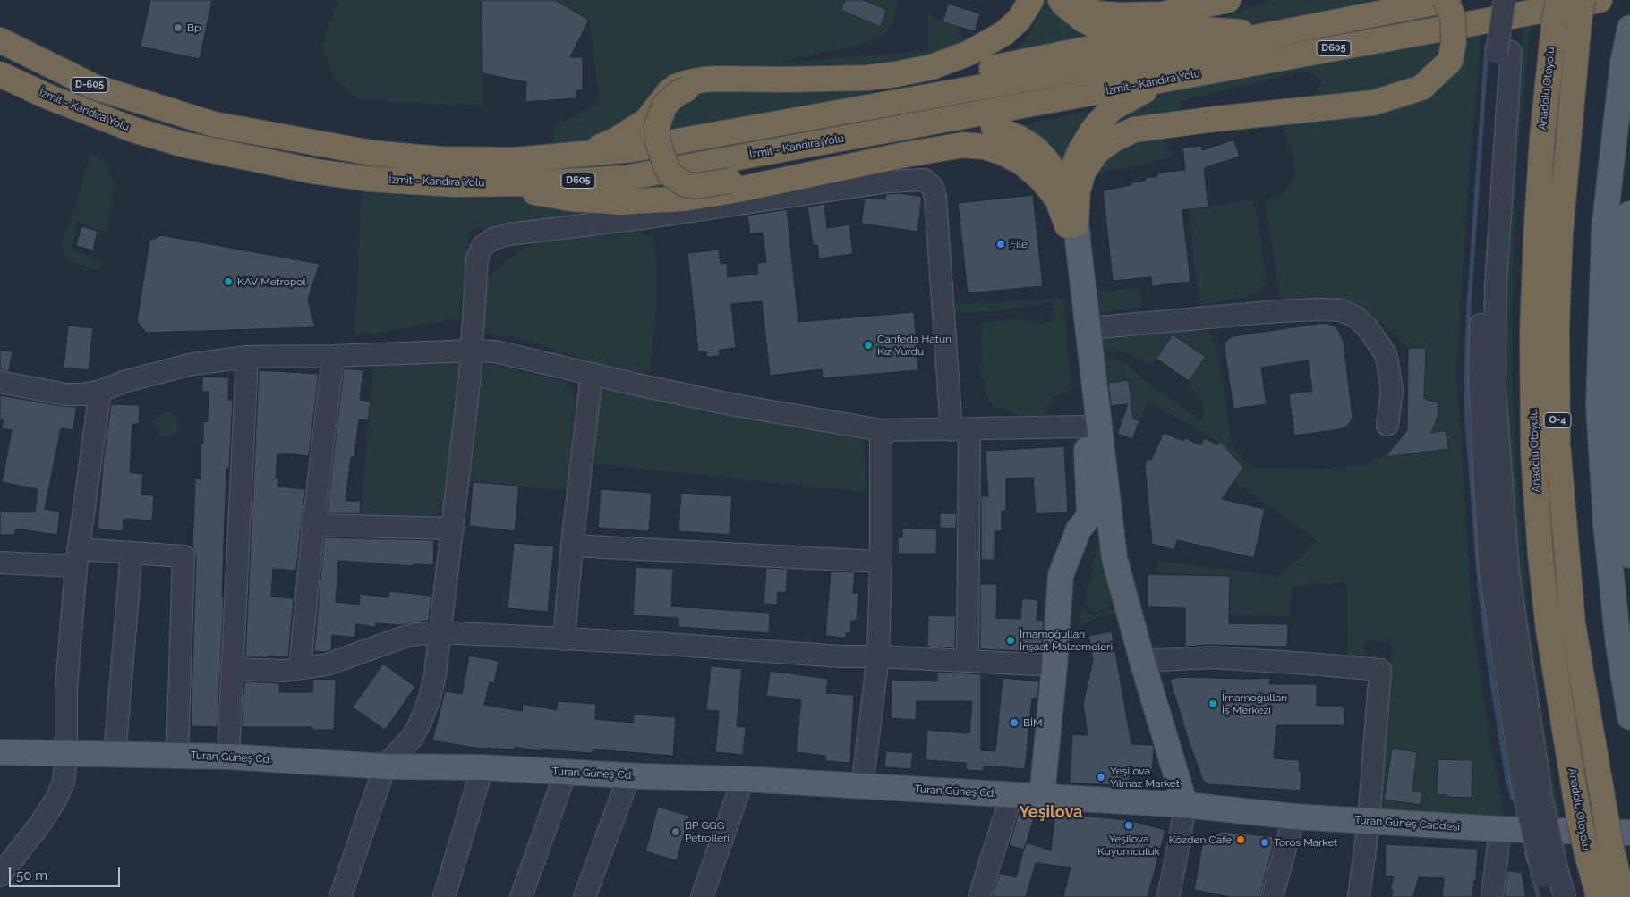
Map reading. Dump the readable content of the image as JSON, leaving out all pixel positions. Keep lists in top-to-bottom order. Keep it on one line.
{"streets":{"highway":["D605","İzmit - Kandıra Yolu","D-605","Anadolu Otoyolu","O-4"],"main road":["Turan Güneş Cd.","Turan Güneş Caddesi"]},"crossings":[["D605","İzmit - Kandıra Yolu"],["Turan Güneş Cd.","Turan Güneş Caddesi"]],"districts":["Yeşilova"],"places":["Bp","File","KAV Metropol","Canfeda Hatun Kız Yurdu","İmamoğulları İnşaat Malzemeleri","İmamoğulları İş Merkezi","BİM","Yeşilova Yılmaz Market","Yeşilova Kuyumculuk","BP GGG Petrolleri","Közden Cafe","Toros Market"],"scale_bar":"50 m"}
